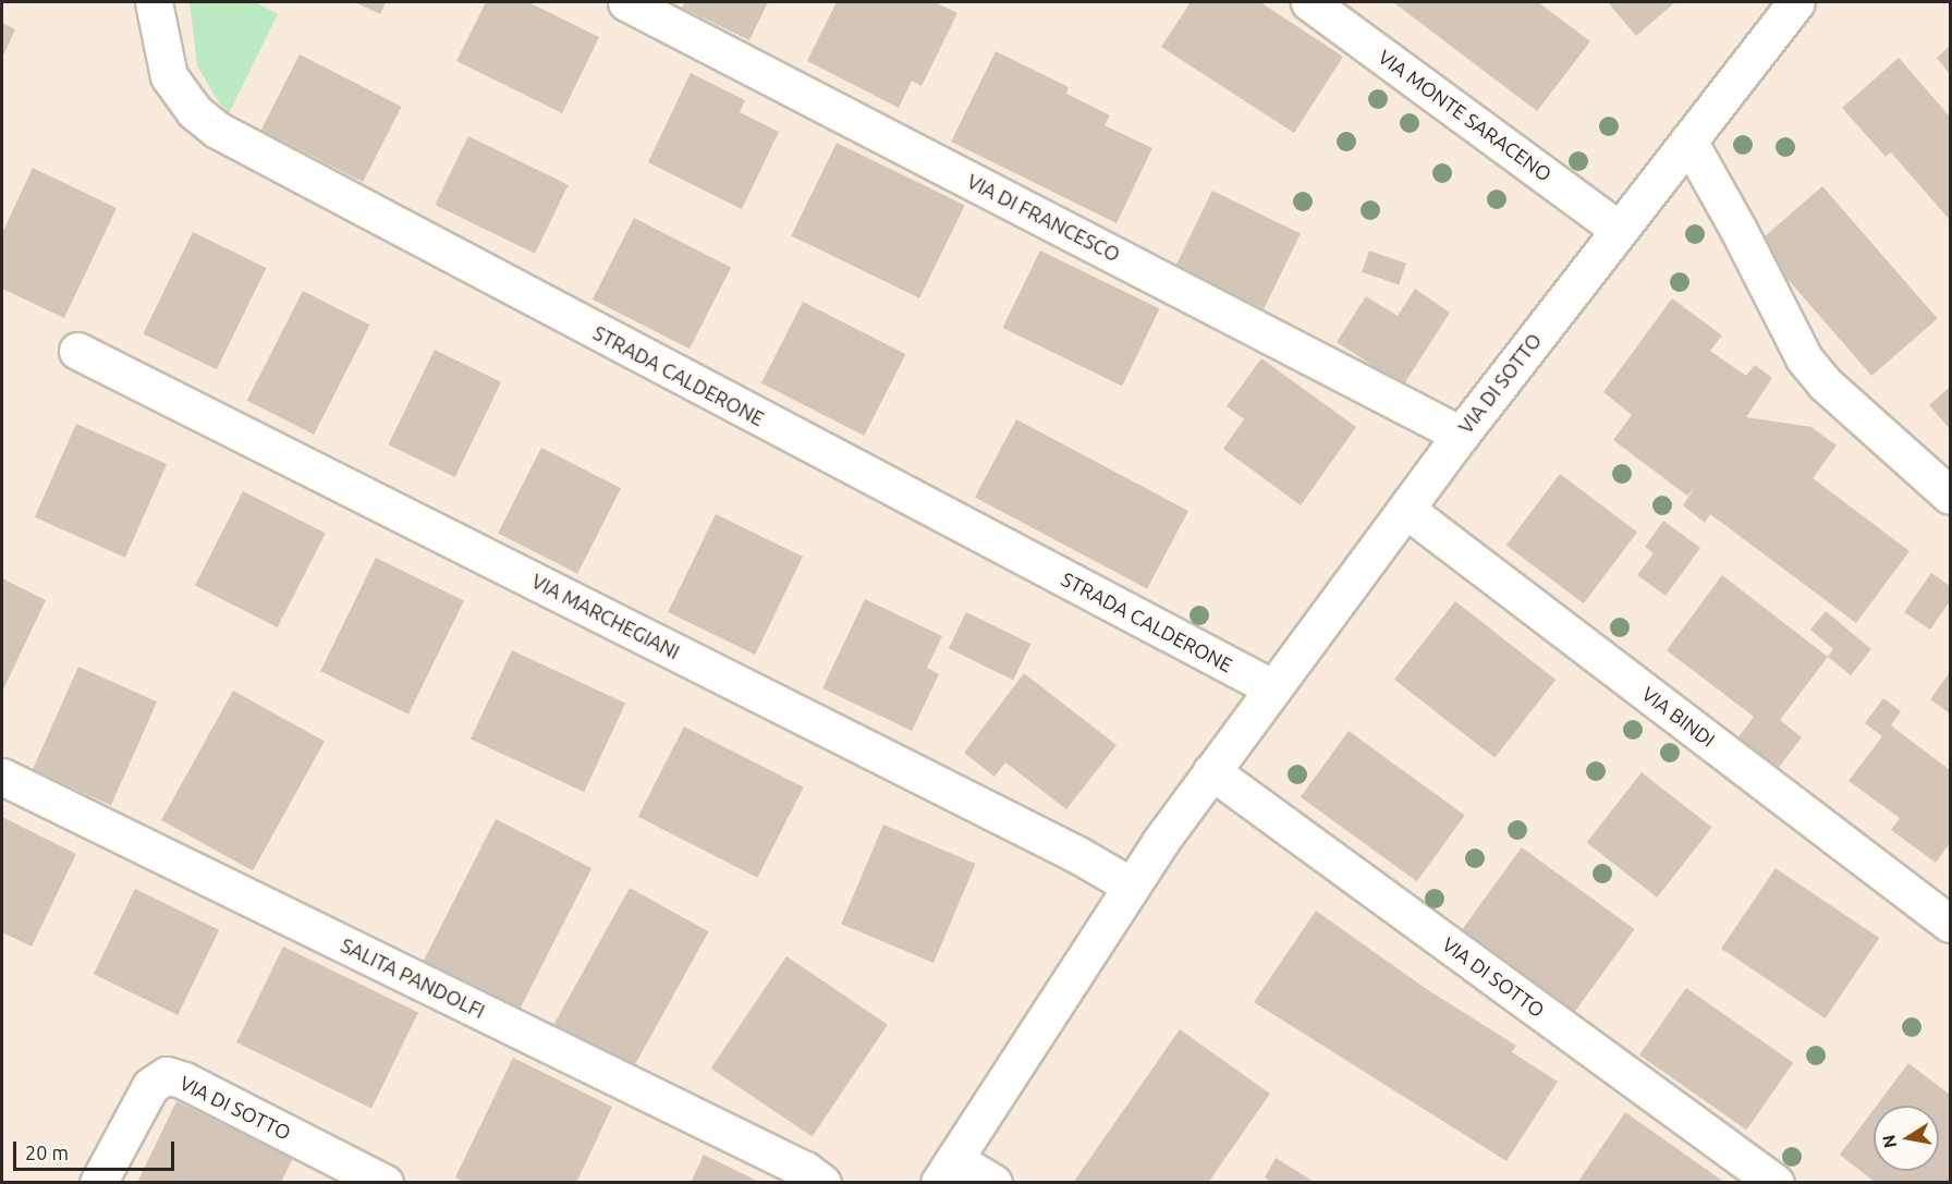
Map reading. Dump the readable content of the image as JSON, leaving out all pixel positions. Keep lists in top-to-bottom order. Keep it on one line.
{"streets":{"street":["VIA MONTE SARACENO","VIA DI FRANCESCO","STRADA CALDERONE","VIA DI SOTTO","VIA MARCHEGIANI","VIA BINDI","SALITA PANDOLFI"]},"crossings":[["VIA MONTE SARACENO","VIA DI SOTTO"],["VIA DI FRANCESCO","VIA DI SOTTO"],["STRADA CALDERONE","VIA DI SOTTO"],["VIA DI SOTTO","VIA MARCHEGIANI"],["VIA DI SOTTO","VIA BINDI"]],"scale_bar":"20 m","north":"left"}
